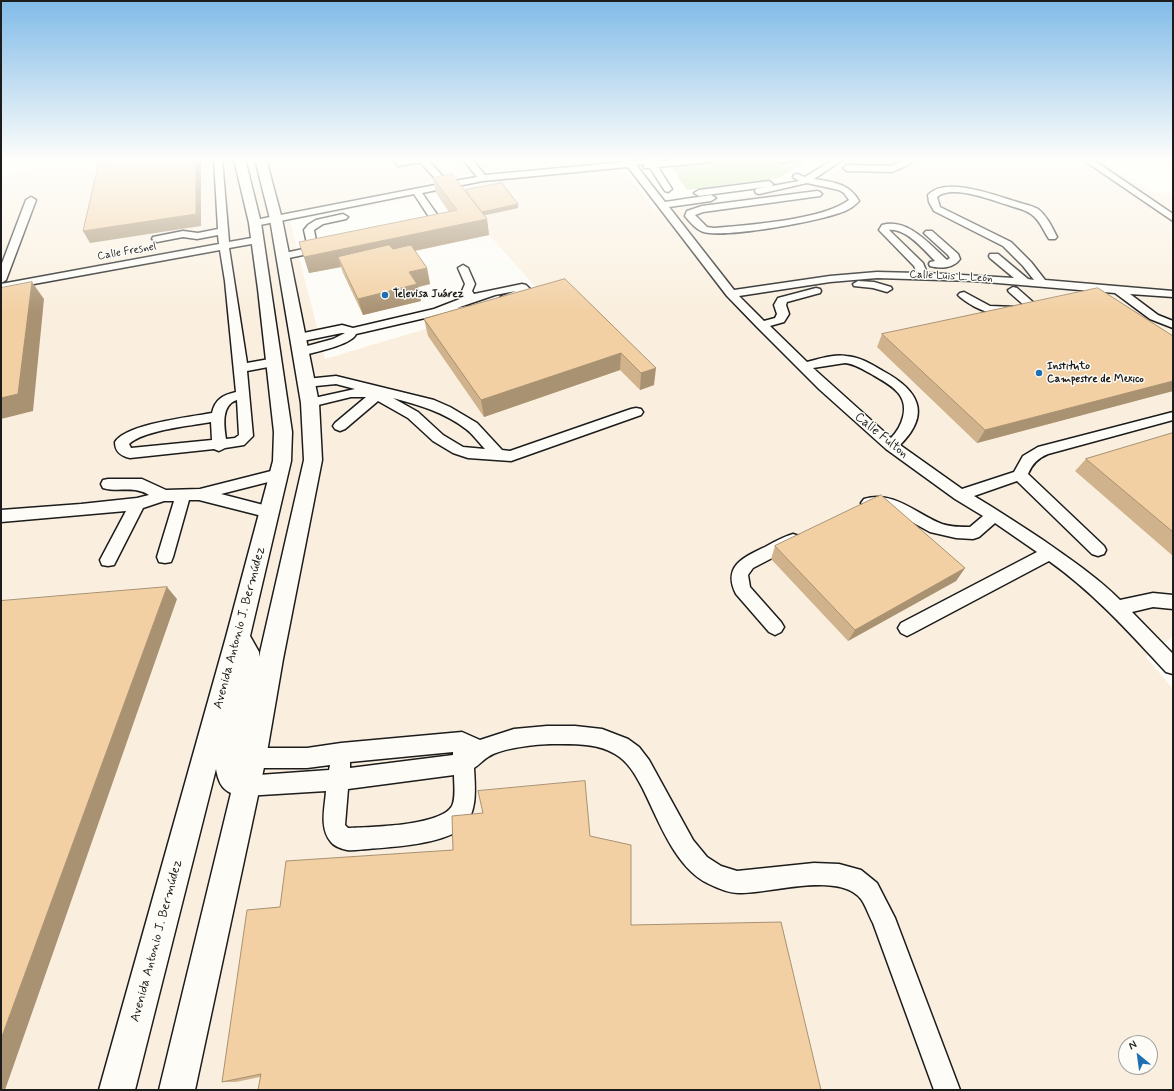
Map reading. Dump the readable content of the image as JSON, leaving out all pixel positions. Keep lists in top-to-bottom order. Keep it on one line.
{"streets":{"main road":["Avenida Antonio J. Bermúdez"],"street":["Calle Fresnel","Calle Luis L. León","Calle Fulton"]},"crossings":[["Calle Fresnel","Avenida Antonio J. Bermúdez"],["Calle Luis L. León","Calle Fulton"]],"places":["Televisa Juárez","Instituto Campestre de Mexico"],"north":"top left"}
